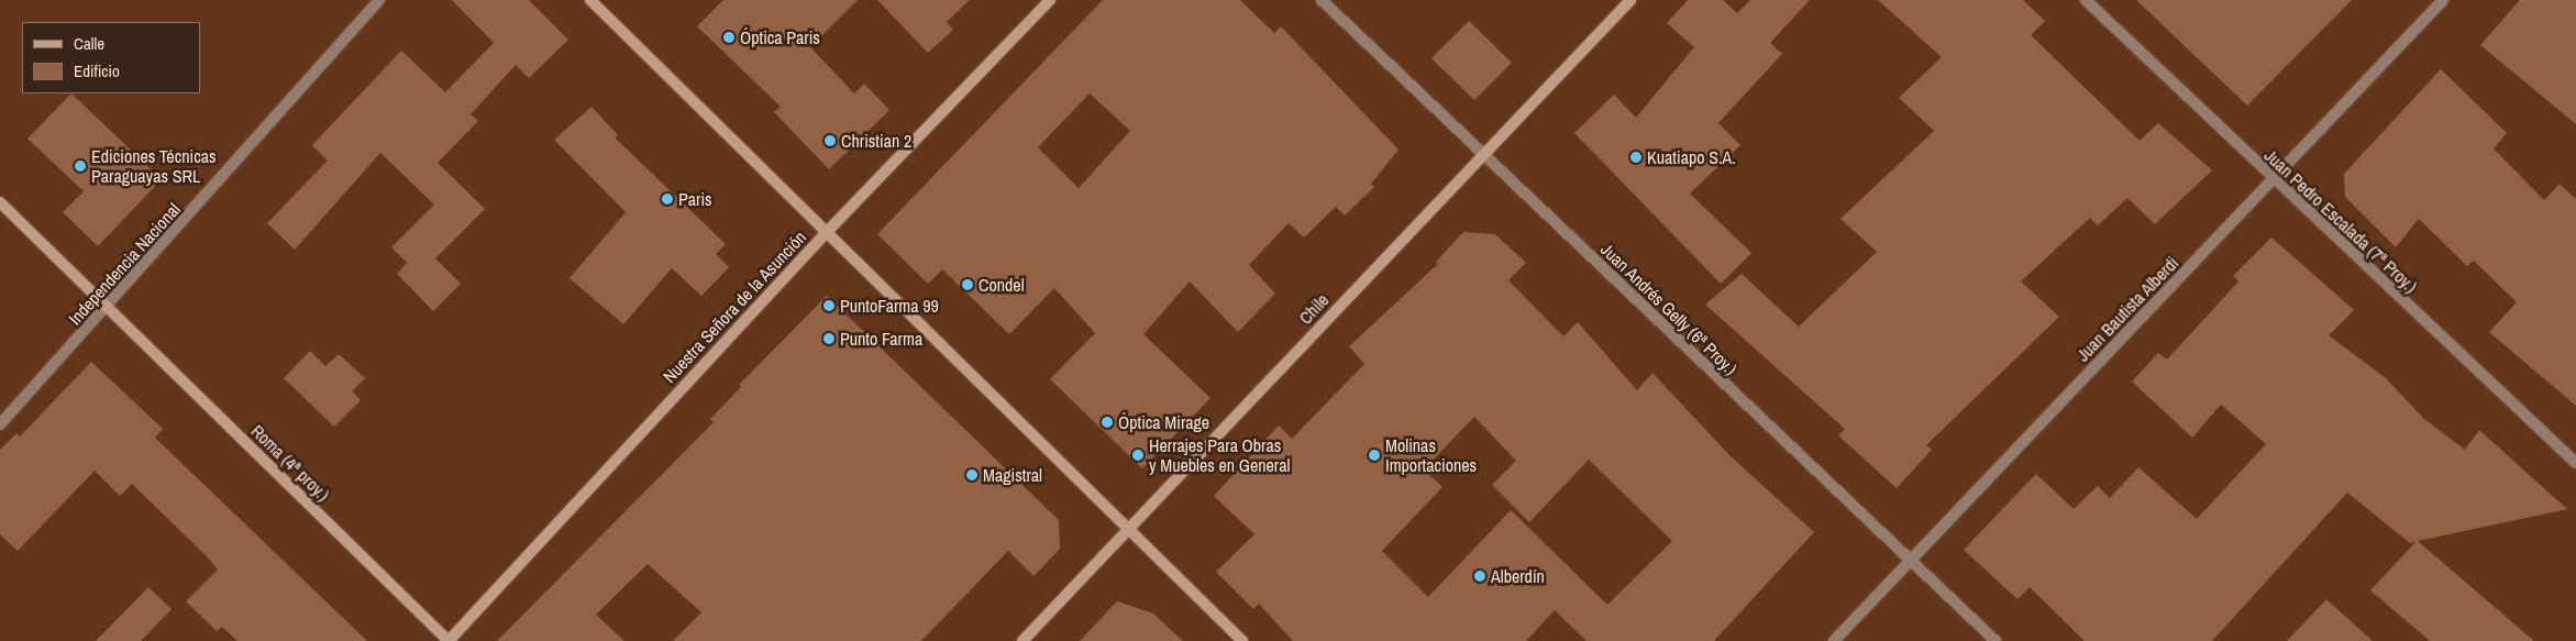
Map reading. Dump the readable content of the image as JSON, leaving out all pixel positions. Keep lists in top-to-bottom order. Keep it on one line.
{"streets":{"street":["Juan Pedro Escalada (7ª Proy.)","Independencia Nacional","Nuestra Señora de la Asunción","Chile","Juan Andrés Gelly (6ª Proy.)","Juan Bautista Alberdi","Roma (4ª proy.)"]},"crossings":[["Juan Pedro Escalada (7ª Proy.)","Juan Bautista Alberdi"],["Independencia Nacional","Roma (4ª proy.)"],["Nuestra Señora de la Asunción","Roma (4ª proy.)"],["Chile","Juan Andrés Gelly (6ª Proy.)"],["Juan Andrés Gelly (6ª Proy.)","Juan Bautista Alberdi"]],"places":["Óptica Paris","Christian 2","Kuatiapo S.A.","Ediciones Técnicas Paraguayas SRL","Paris","Condel","PuntoFarma 99","Punto Farma","Óptica Mirage","Herrajes Para Obras y Muebles en General","Molinas Importaciones","Magistral","Alberdín"],"legend":["Calle","Edificio"]}
